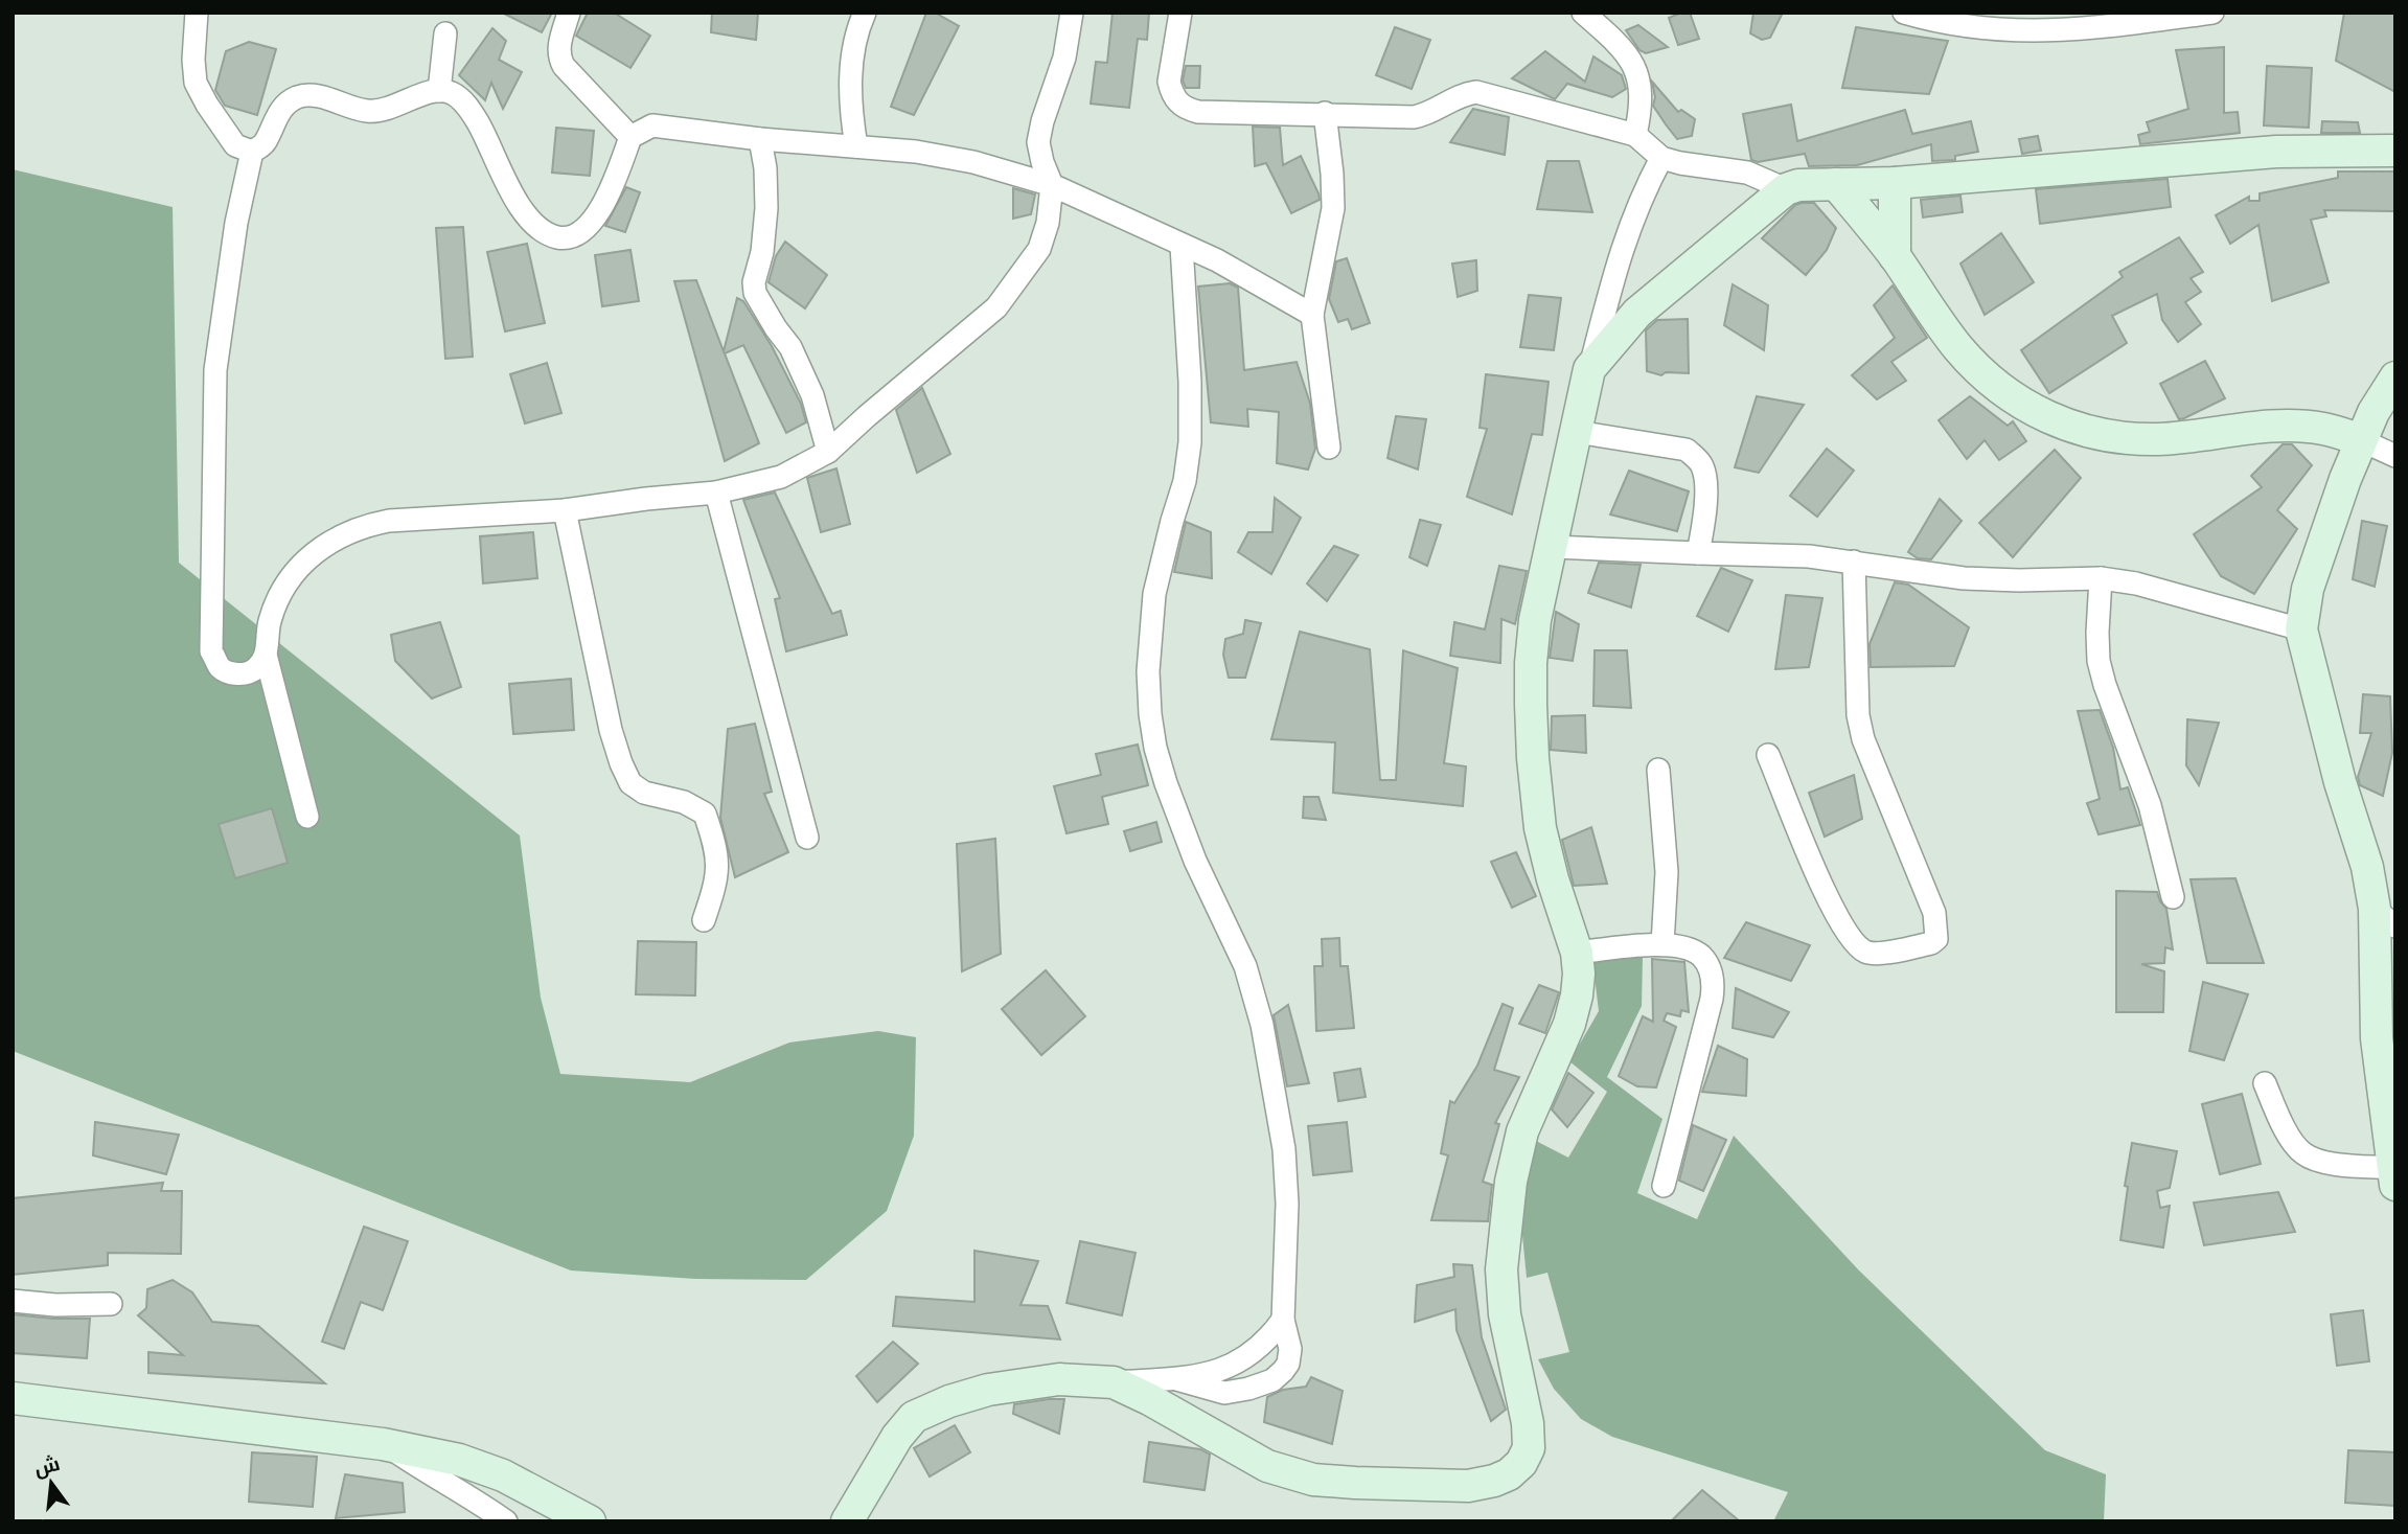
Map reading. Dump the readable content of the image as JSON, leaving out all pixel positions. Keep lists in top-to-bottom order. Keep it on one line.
{"north":"top"}
